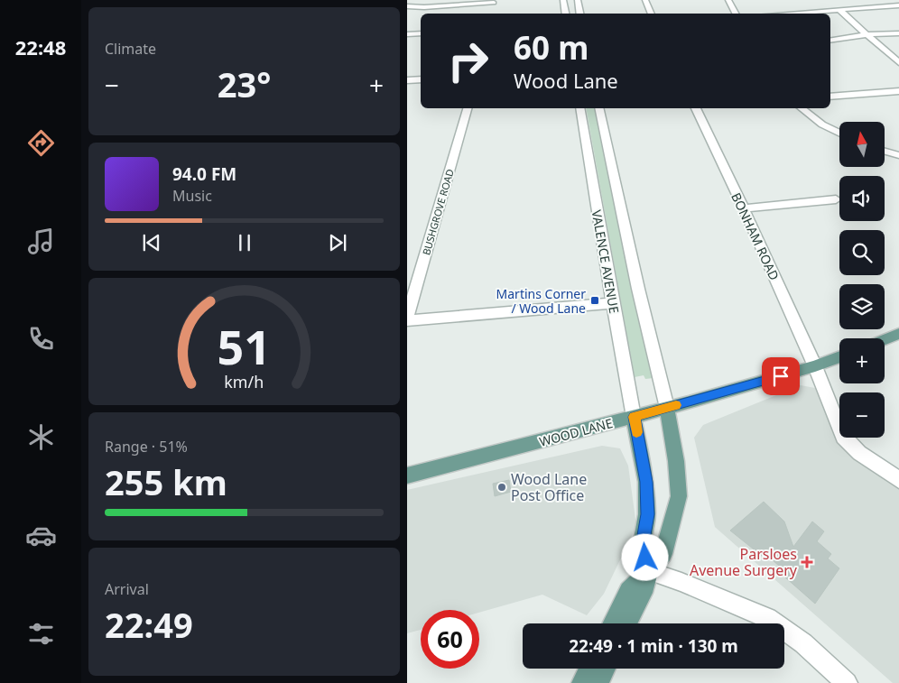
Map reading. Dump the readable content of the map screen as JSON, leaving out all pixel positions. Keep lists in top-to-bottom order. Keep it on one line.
{"streets":{"main road":["WOOD LANE"],"street":["BUSHGROVE ROAD","BONHAM ROAD","VALENCE AVENUE"]},"crossings":[["BONHAM ROAD","WOOD LANE"],["VALENCE AVENUE","WOOD LANE"]],"places":{"transit":["Martins Corner / Wood Lane"],"other":["Wood Lane Post Office"],"health":["Parsloes Avenue Surgery"]},"north":"top","page":{"tabs":"22:48","tile":["Climate",["Range · 51%","255 km"],["Arrival","22:49"]],"turn":["60 m","Wood Lane"],"heat":["−","23°","+"],"map_buttons":["+","−"],"song":["94.0 FM","Music"],"limit":"60","trip":"22:49 · 1 min · 130 m","gauge":["51","km/h"]}}
